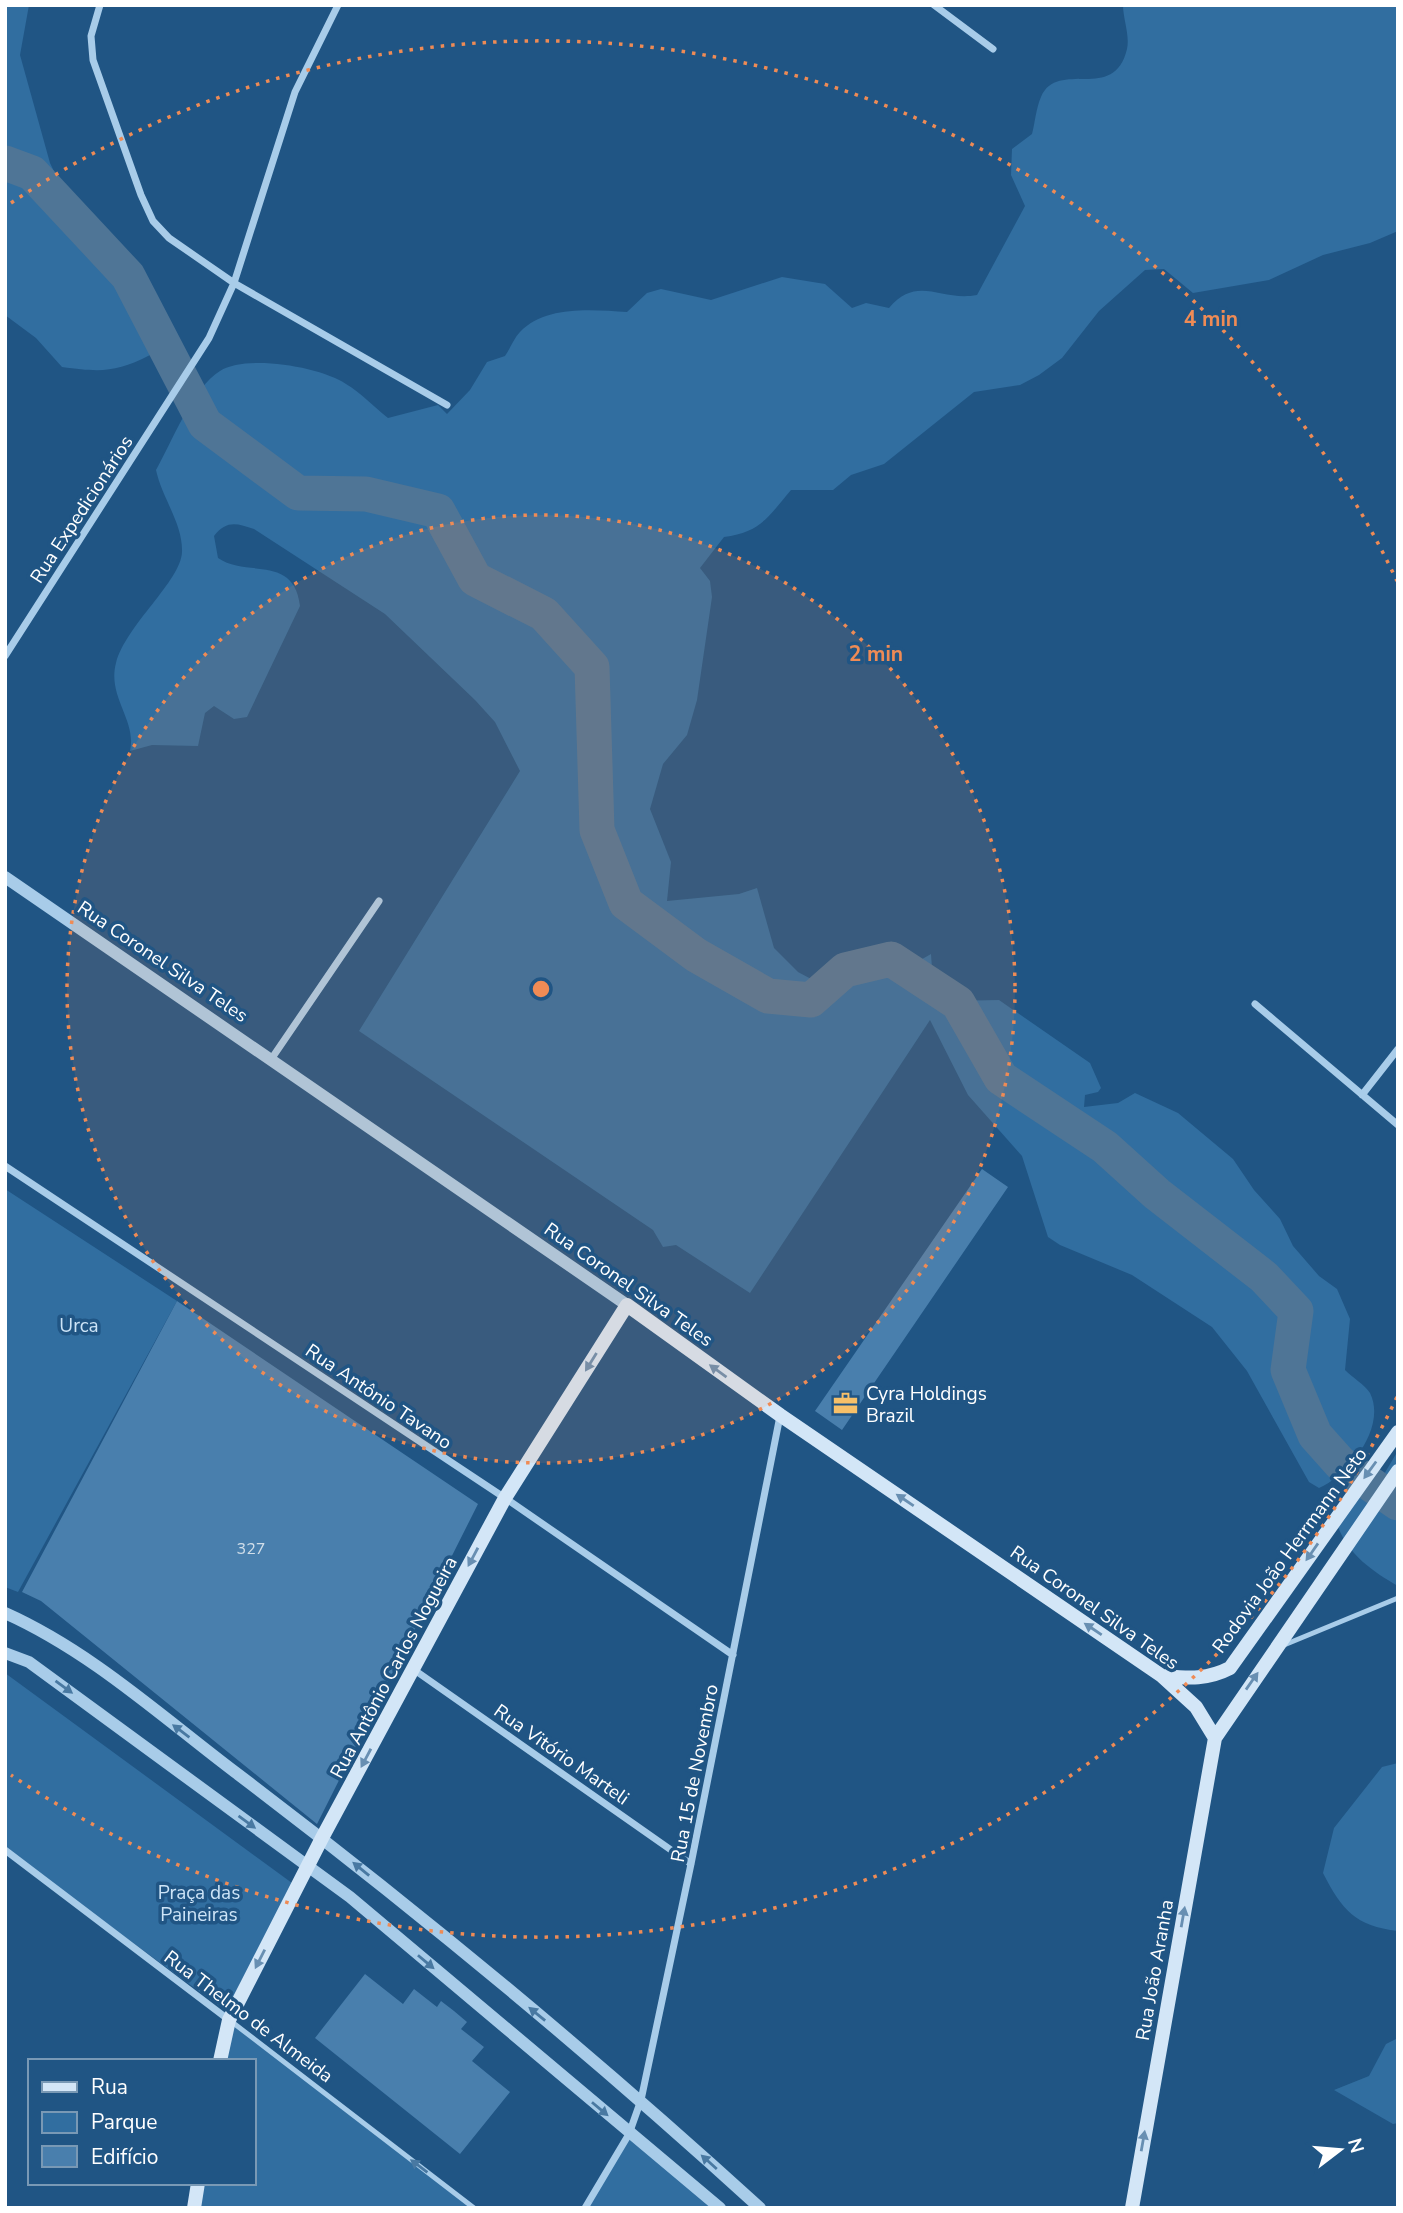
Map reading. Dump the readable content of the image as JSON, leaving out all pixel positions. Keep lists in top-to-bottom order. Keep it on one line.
{"streets":{"main road":["Rua Coronel Silva Teles","Rodovia João Herrmann Neto","Rua Antônio Carlos Nogueira","Rua João Aranha"],"street":["Rua Expedicionários","Rua Antônio Tavano","Rua Vitório Marteli","Rua 15 de Novembro","Rua Thelmo de Almeida"]},"crossings":[["Rua Coronel Silva Teles","Rodovia João Herrmann Neto"],["Rua Coronel Silva Teles","Rua Antônio Carlos Nogueira"],["Rua Coronel Silva Teles","Rua 15 de Novembro"],["Rua Coronel Silva Teles","Rua João Aranha"],["Rua Antônio Tavano","Rua Antônio Carlos Nogueira"],["Rua Antônio Tavano","Rua 15 de Novembro"],["Rua Antônio Carlos Nogueira","Rua Vitório Marteli"],["Rua Antônio Carlos Nogueira","Rua Thelmo de Almeida"],["Rua Vitório Marteli","Rua 15 de Novembro"]],"one_way":["Rua Coronel Silva Teles","Rua Antônio Carlos Nogueira","Rua João Aranha","Rua Thelmo de Almeida"],"parks":["Urca","Praça das Paineiras"],"places":{"office":["Cyra Holdings Brazil"]},"house_numbers":["327"],"legend":["Rua","Parque","Edifício"],"north":"right","rings":["4 min","2 min"]}
